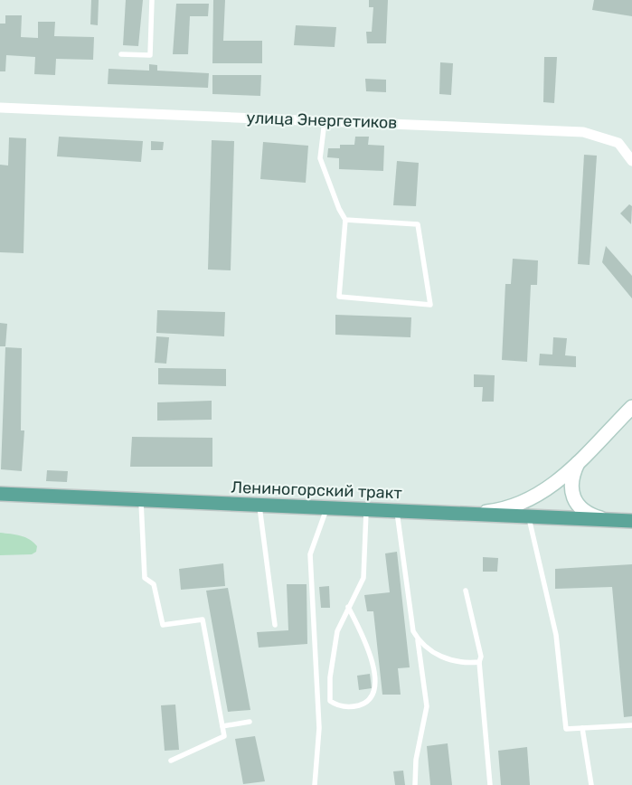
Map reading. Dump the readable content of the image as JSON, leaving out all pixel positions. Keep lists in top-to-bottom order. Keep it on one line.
{"streets":{"main road":["Лениногорский тракт"],"street":["улица Энергетиков"]}}
